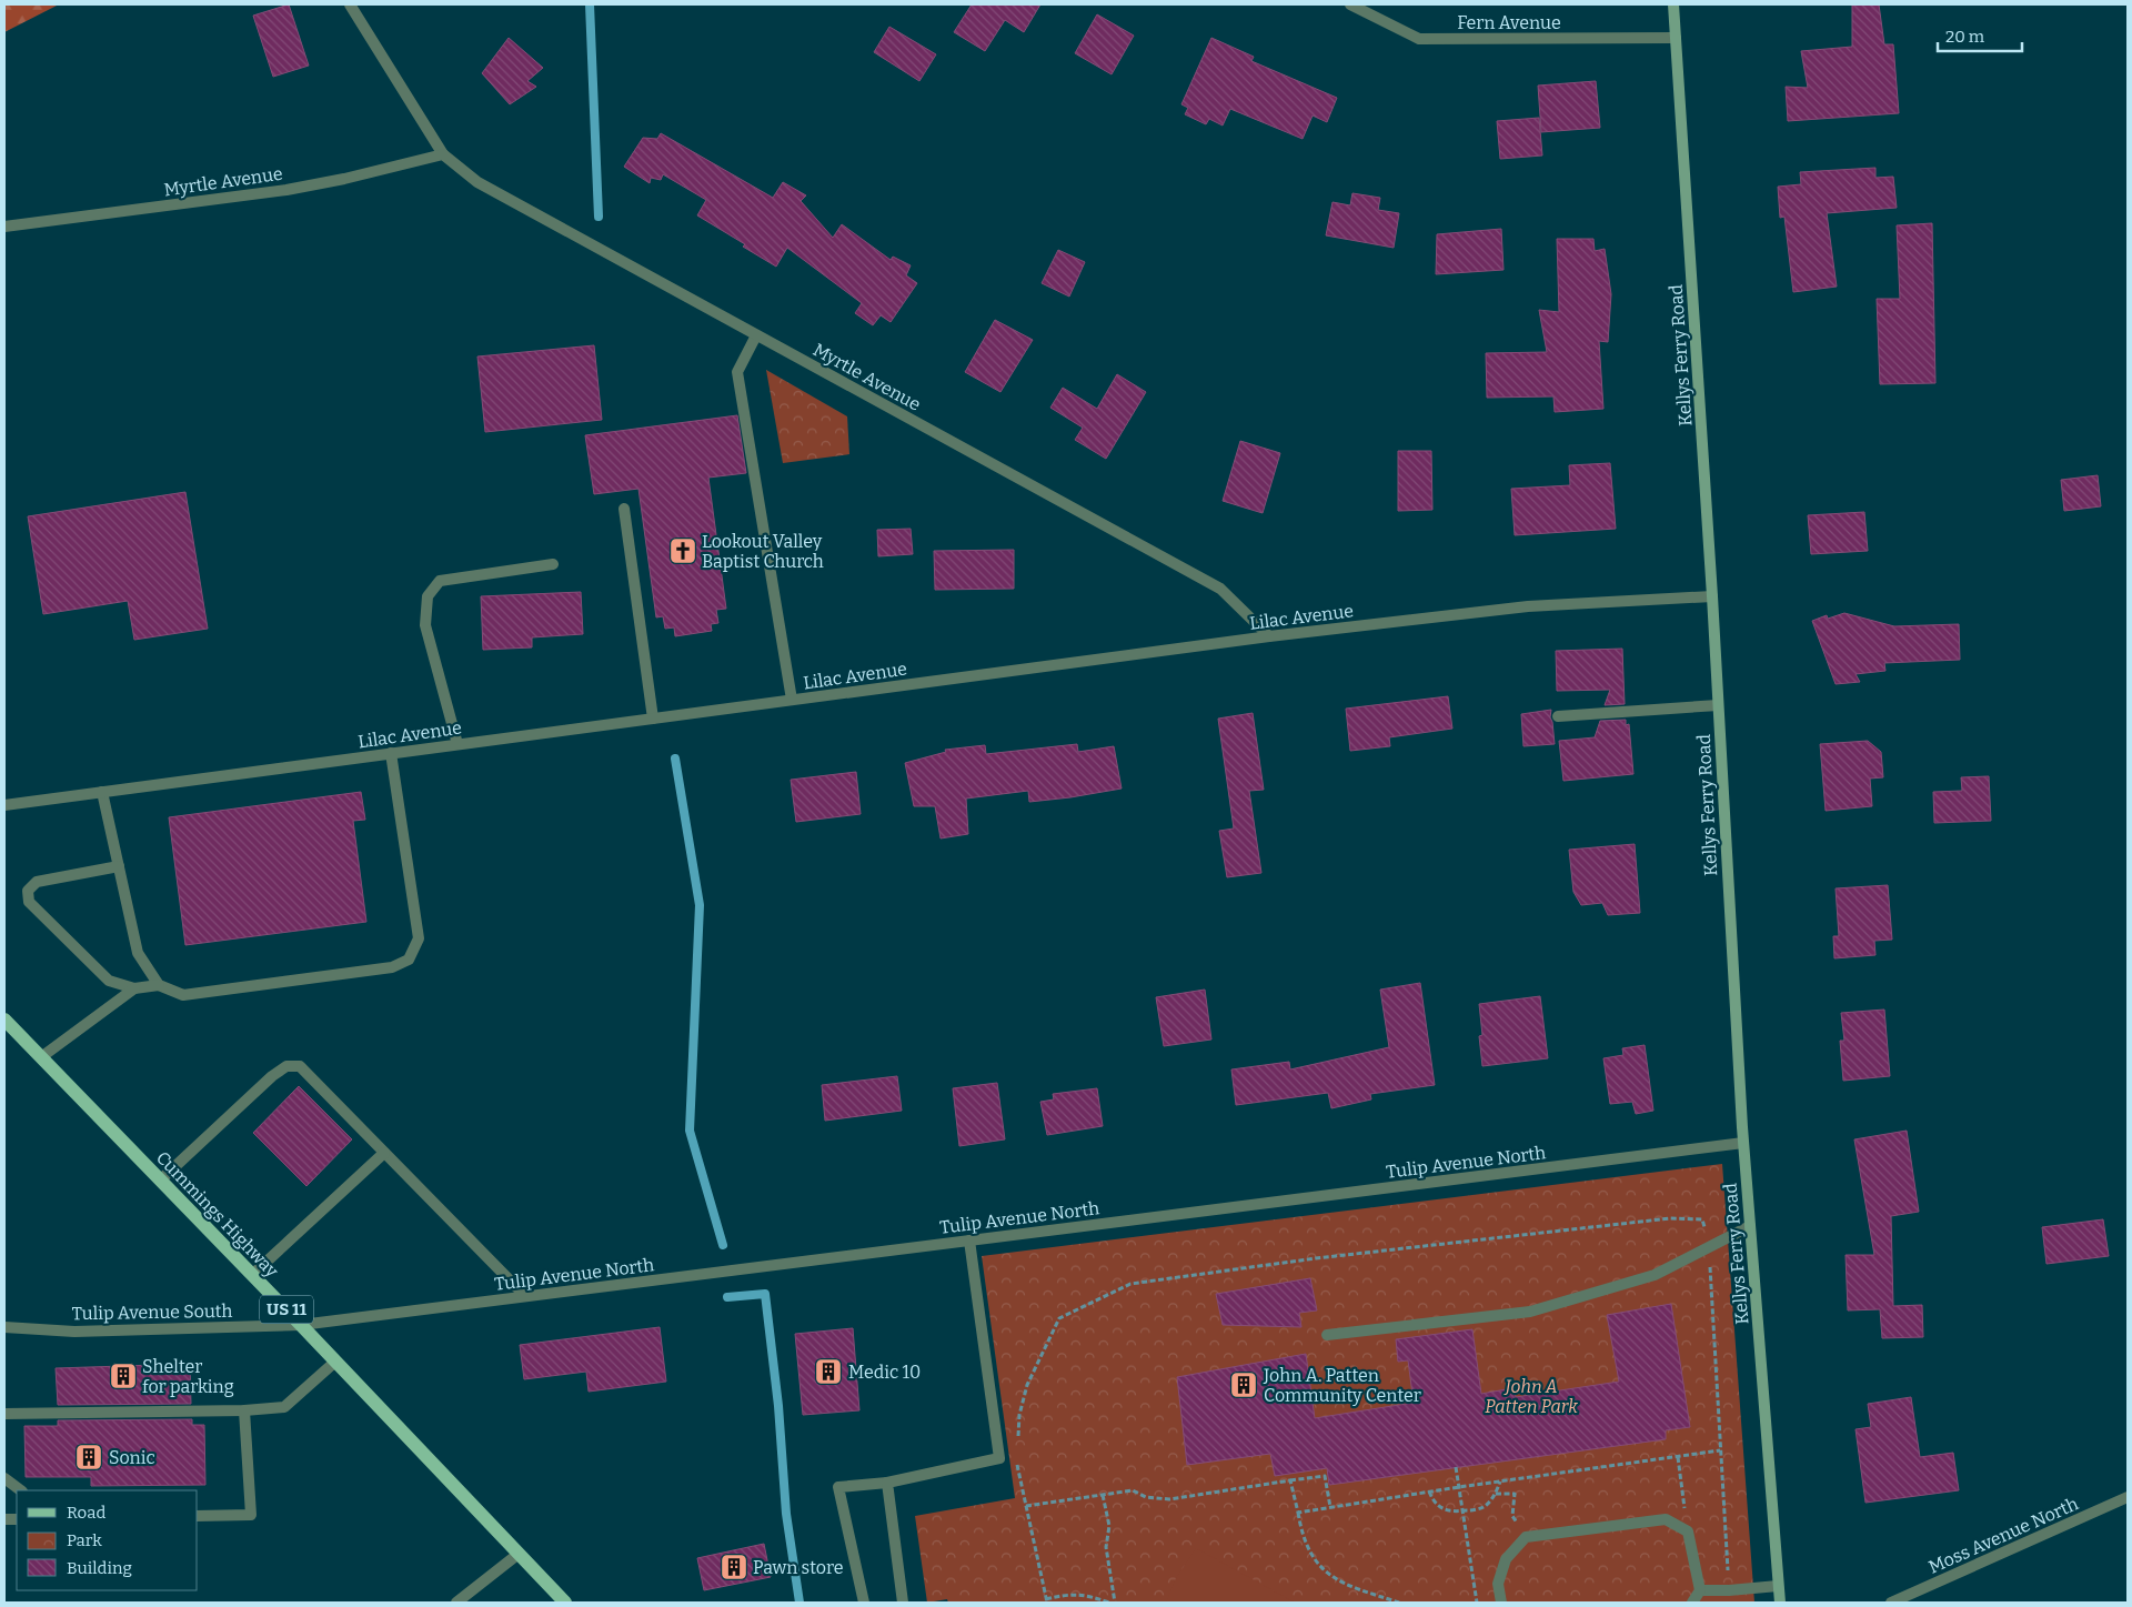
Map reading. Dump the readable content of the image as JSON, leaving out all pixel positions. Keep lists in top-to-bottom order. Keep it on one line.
{"streets":{"main road":["Cummings Highway","US 11"],"street":["Fern Avenue","Myrtle Avenue","Kellys Ferry Road","Lilac Avenue","Tulip Avenue North","Tulip Avenue South","Moss Avenue North"]},"crossings":[["Fern Avenue","Kellys Ferry Road"],["Myrtle Avenue","Lilac Avenue"],["Kellys Ferry Road","Lilac Avenue"],["Kellys Ferry Road","Tulip Avenue North"],["Tulip Avenue North","Cummings Highway"],["Tulip Avenue North","Tulip Avenue South"],["Cummings Highway","Tulip Avenue South"]],"parks":["John A Patten Park"],"places":{"church":["Lookout Valley Baptist Church"],"building":["Medic 10","Shelter for parking","John A. Patten Community Center","Sonic","Pawn store"]},"legend":["Road","Park","Building"],"scale_bar":"20 m"}
